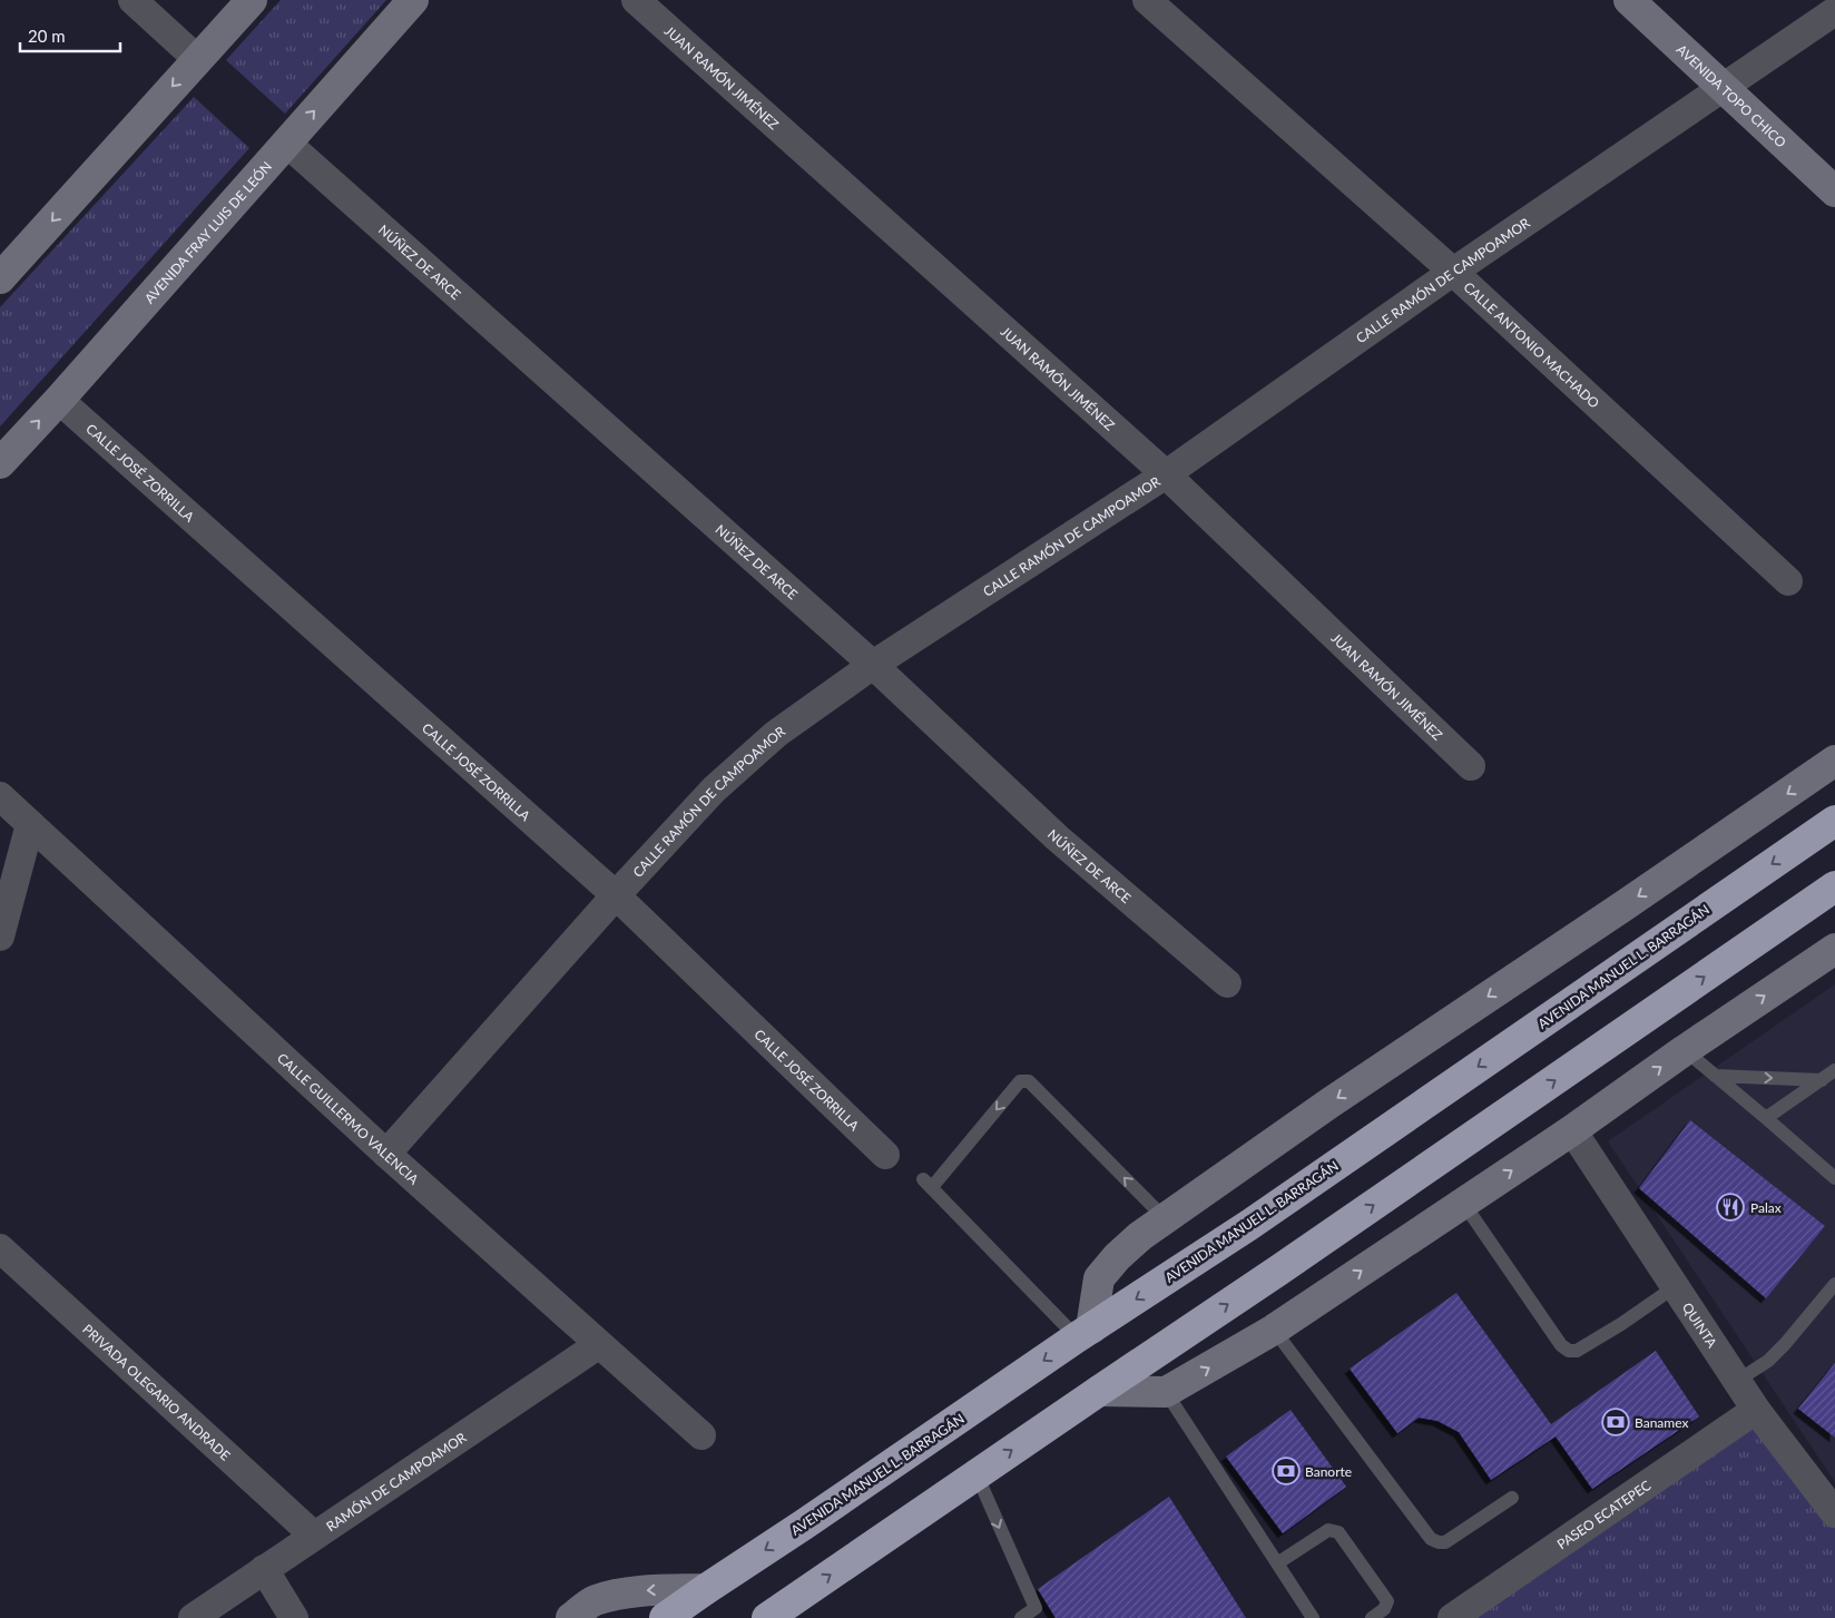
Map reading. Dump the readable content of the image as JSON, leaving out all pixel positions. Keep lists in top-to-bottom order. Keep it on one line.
{"streets":{"highway":["AVENIDA MANUEL L. BARRAGÁN"],"street":["JUAN RAMÓN JIMÉNEZ","AVENIDA TOPO CHICO","AVENIDA FRAY LUIS DE LEÓN","NÚÑEZ DE ARCE","CALLE RAMÓN DE CAMPOAMOR","CALLE ANTONIO MACHADO","CALLE JOSÉ ZORRILLA","CALLE GUILLERMO VALENCIA","QUINTA","PRIVADA OLEGARIO ANDRADE","RAMÓN DE CAMPOAMOR","PASEO ECATEPEC"]},"crossings":[["JUAN RAMÓN JIMÉNEZ","CALLE RAMÓN DE CAMPOAMOR"],["AVENIDA TOPO CHICO","CALLE RAMÓN DE CAMPOAMOR"],["AVENIDA FRAY LUIS DE LEÓN","NÚÑEZ DE ARCE"],["AVENIDA FRAY LUIS DE LEÓN","CALLE JOSÉ ZORRILLA"],["NÚÑEZ DE ARCE","CALLE RAMÓN DE CAMPOAMOR"],["CALLE RAMÓN DE CAMPOAMOR","CALLE ANTONIO MACHADO"],["CALLE RAMÓN DE CAMPOAMOR","CALLE JOSÉ ZORRILLA"],["CALLE RAMÓN DE CAMPOAMOR","CALLE GUILLERMO VALENCIA"],["CALLE GUILLERMO VALENCIA","RAMÓN DE CAMPOAMOR"],["QUINTA","PASEO ECATEPEC"],["PRIVADA OLEGARIO ANDRADE","RAMÓN DE CAMPOAMOR"]],"places":{"restaurant":["Palax"],"bank":["Banamex","Banorte"]},"scale_bar":"20 m"}
